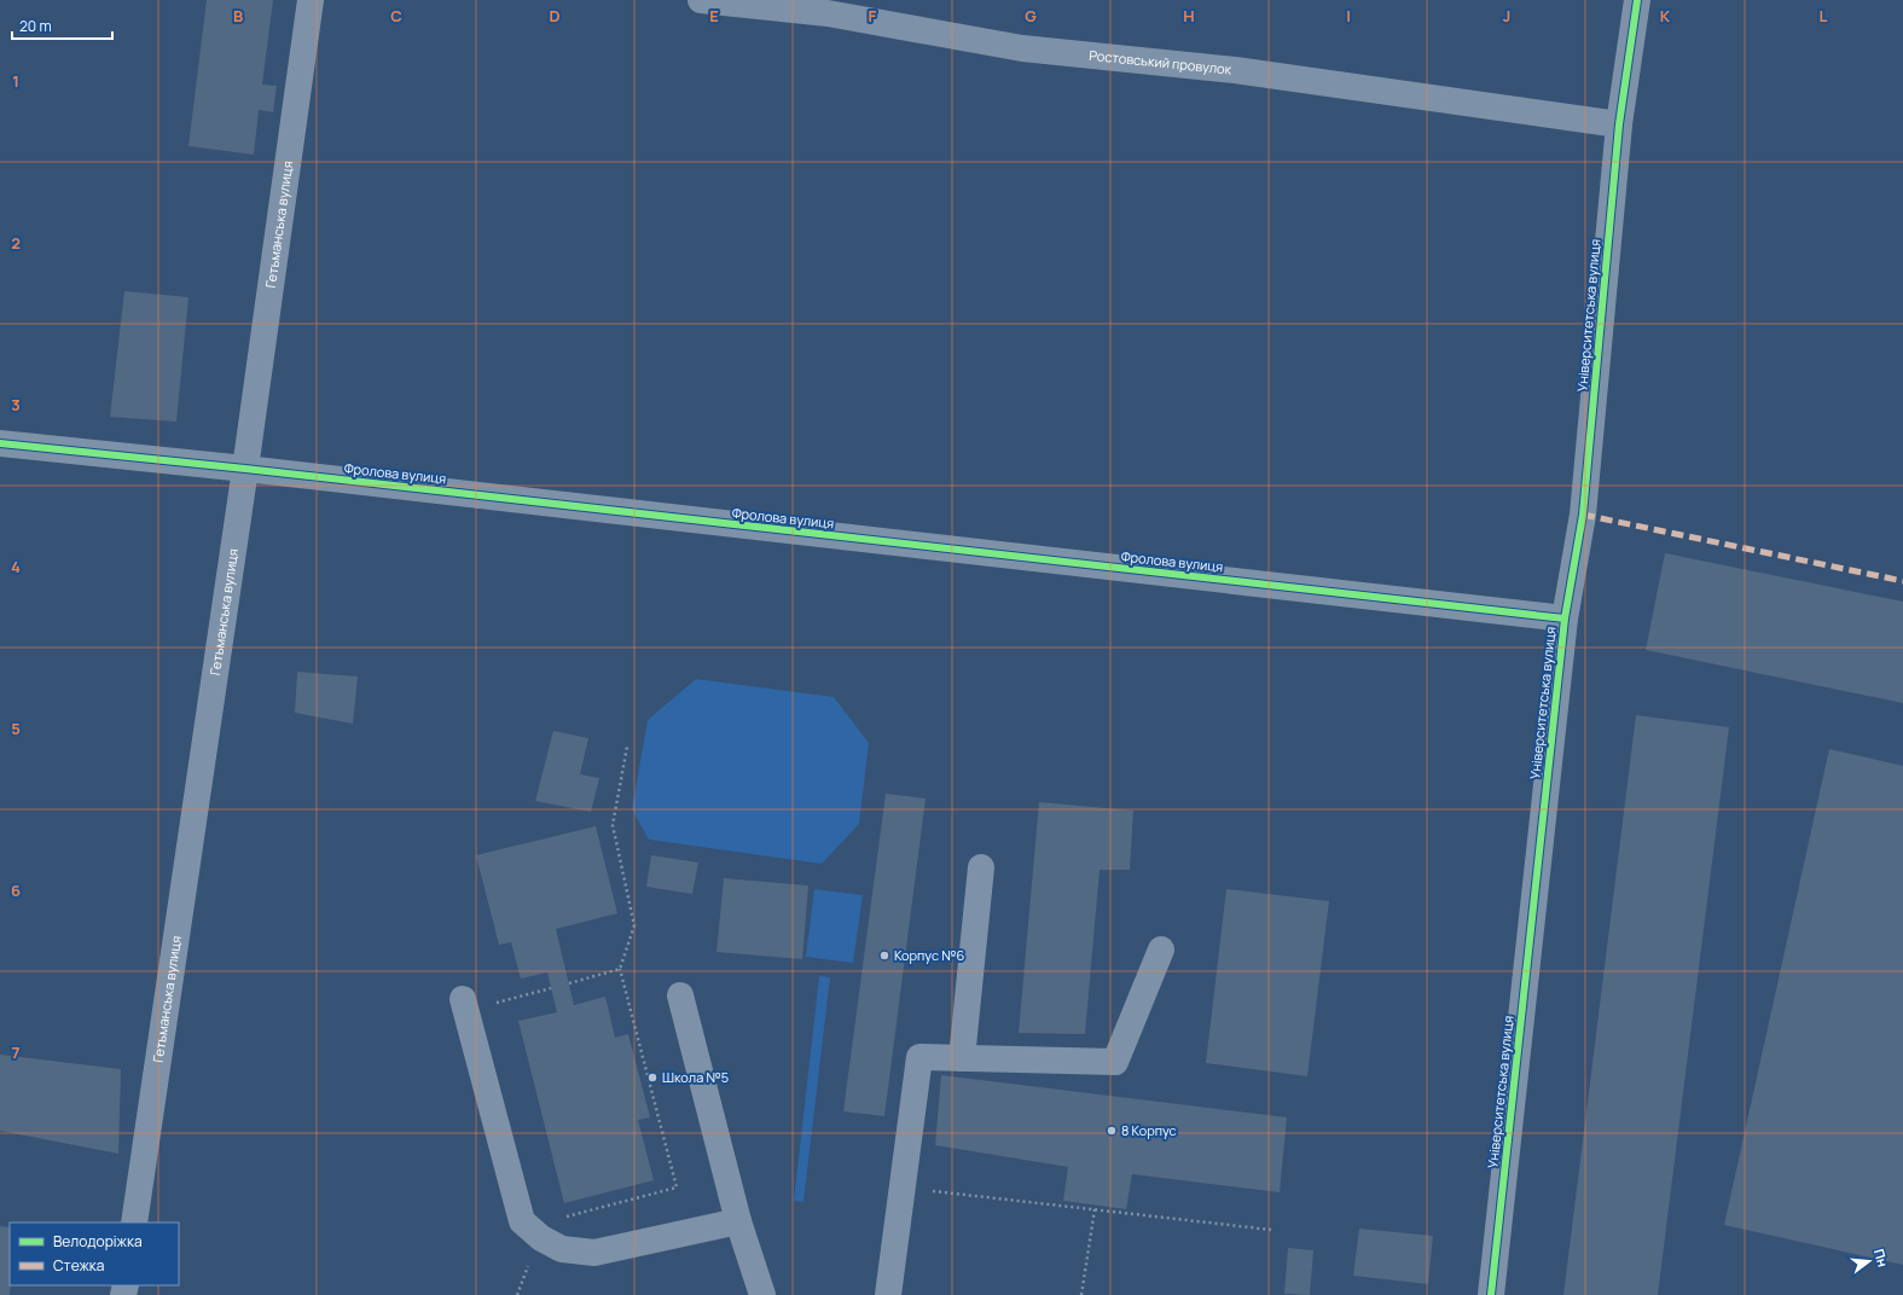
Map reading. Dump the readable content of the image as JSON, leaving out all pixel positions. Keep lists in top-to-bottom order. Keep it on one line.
{"streets":{"street":["Ростовський провулок","Гетьманська вулиця","Університетська вулиця","Фролова вулиця"]},"crossings":[["Ростовський провулок","Університетська вулиця"],["Гетьманська вулиця","Фролова вулиця"],["Університетська вулиця","Фролова вулиця"]],"places":["Корпус №6","Школа №5","8 Корпус"],"legend":["Велодоріжка","Стежка"],"scale_bar":"20 m","north":"right","grid":{"columns":["B","C","D","E","F","G","H","I","J","K","L"],"rows":["1","2","3","4","5","6","7"]}}
